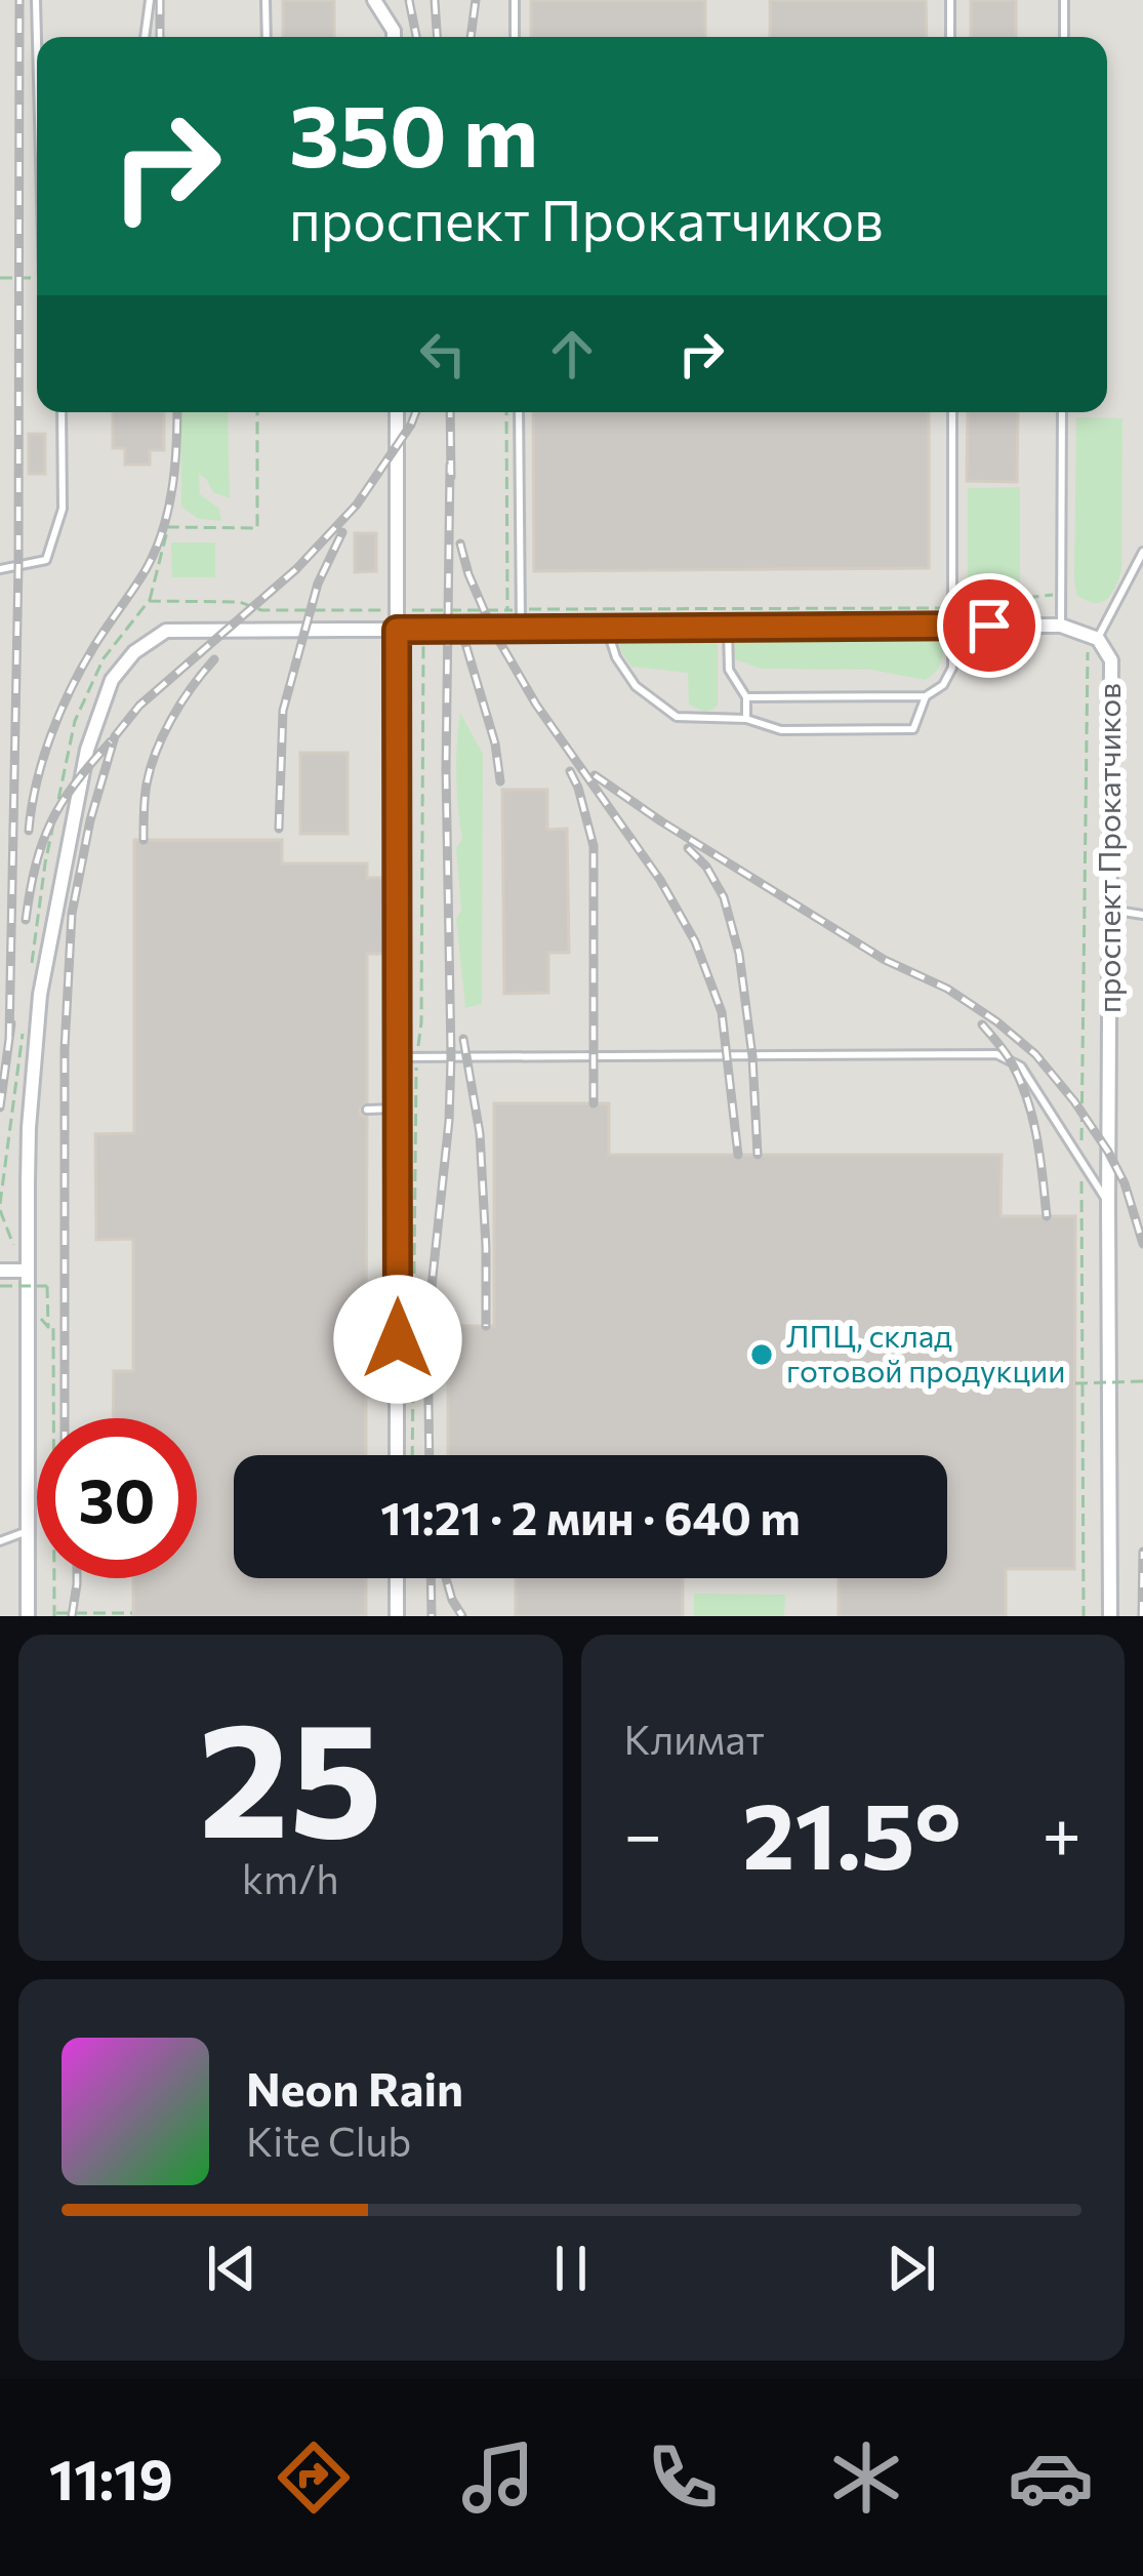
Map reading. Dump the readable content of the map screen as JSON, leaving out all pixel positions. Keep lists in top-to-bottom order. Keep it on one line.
{"streets":{"street":["проспект Прокатчиков"]},"places":["ЛПЦ, склад готовой продукции"],"page":{"turn":["350 m","проспект Прокатчиков"],"limit":"30","trip":"11:21 · 2 мин · 640 m","tile":[["25","km/h"],"Климат"],"heat":["−","21.5°","+"],"song":["Neon Rain","Kite Club"],"tabs":"11:19"}}
